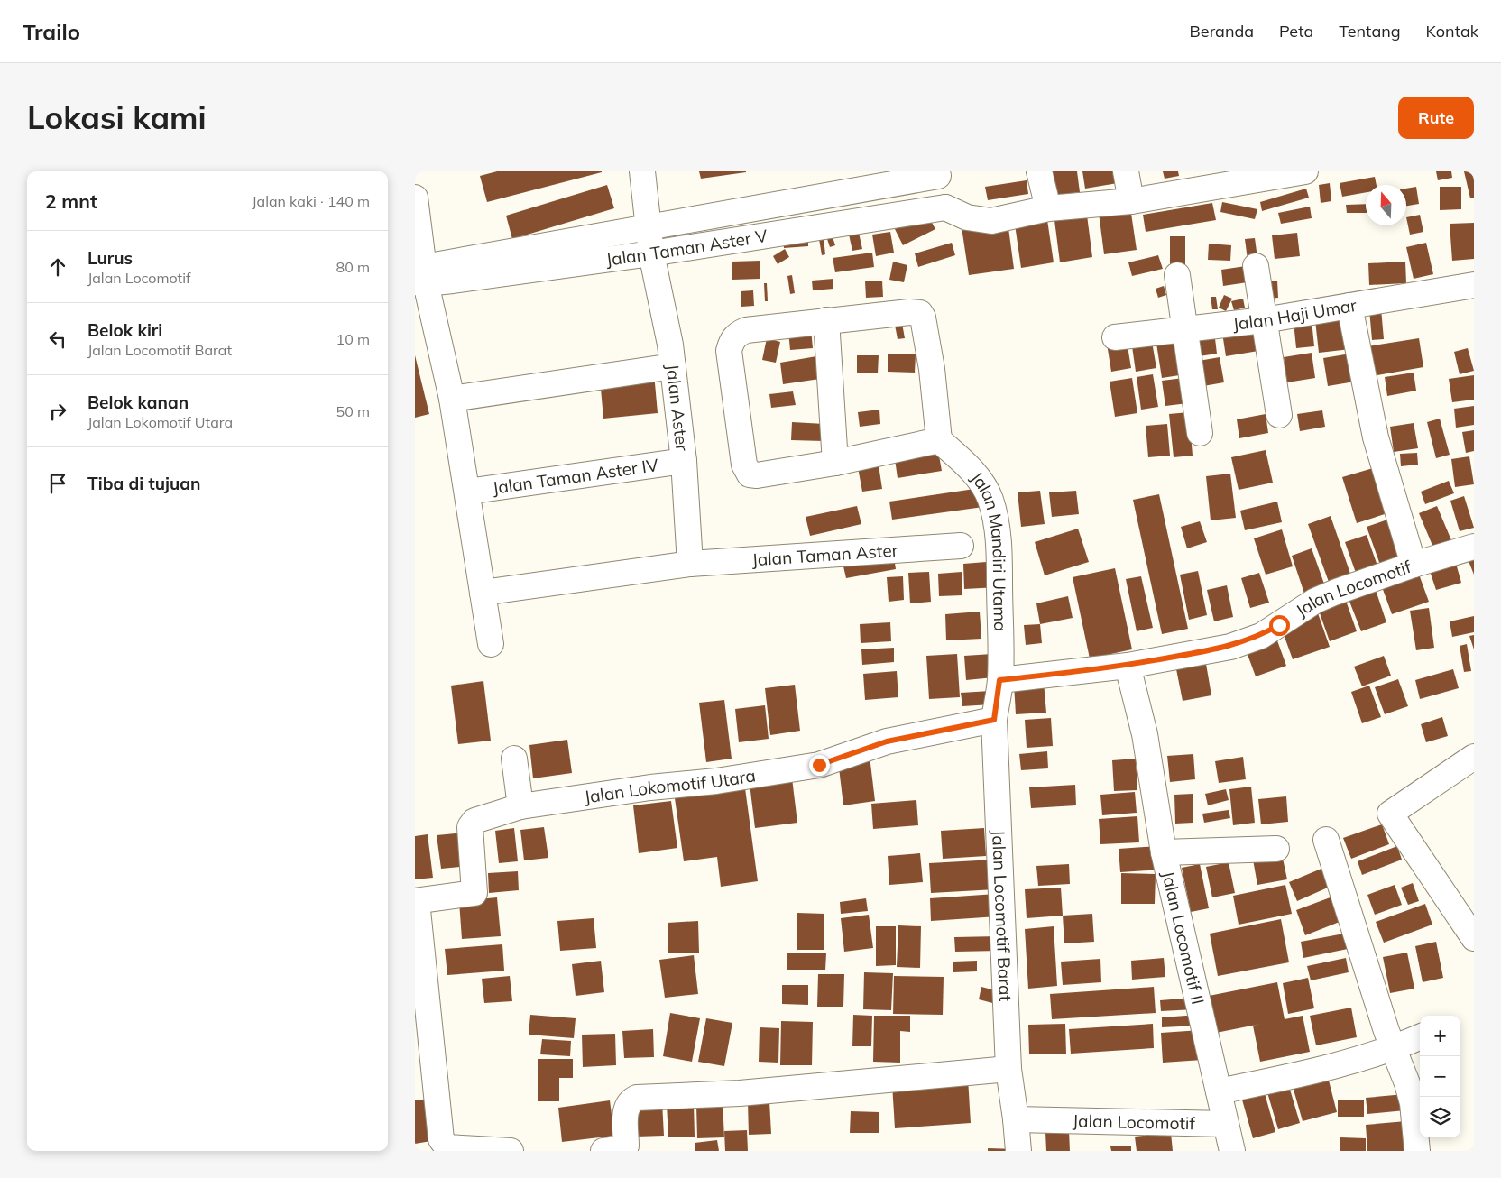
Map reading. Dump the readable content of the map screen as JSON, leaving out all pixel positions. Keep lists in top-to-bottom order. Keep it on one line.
{"streets":{"street":["Jalan Taman Aster V","Jalan Haji Umar","Jalan Aster","Jalan Taman Aster IV","Jalan Mandiri Utama","Jalan Taman Aster","Jalan Locomotif","Jalan Lokomotif Utara","Jalan Locomotif Barat","Jalan Locomotif II"]},"crossings":[["Jalan Taman Aster V","Jalan Aster"],["Jalan Aster","Jalan Taman Aster IV"],["Jalan Aster","Jalan Taman Aster"],["Jalan Mandiri Utama","Jalan Locomotif"],["Jalan Mandiri Utama","Jalan Locomotif Barat"],["Jalan Locomotif","Jalan Locomotif Barat"],["Jalan Locomotif","Jalan Locomotif II"],["Jalan Lokomotif Utara","Jalan Locomotif Barat"]],"north":"top","page":{"header":"Trailo","nav":["Beranda","Peta","Tentang","Kontak"],"buttons":"Rute","title":"Lokasi kami","heading":["2 mnt","Jalan kaki · 140 m"],"list":[["Lurus","Jalan Locomotif","80 m"],["Belok kiri","Jalan Locomotif Barat","10 m"],["Belok kanan","Jalan Lokomotif Utara","50 m"],"Tiba di tujuan"],"map_buttons":["+","−"]}}
